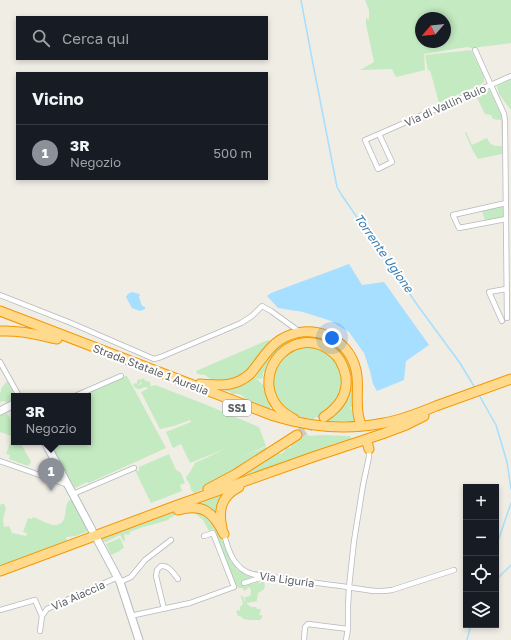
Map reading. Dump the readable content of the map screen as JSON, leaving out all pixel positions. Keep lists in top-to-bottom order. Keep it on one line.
{"streets":{"highway":["Strada Statale 1 Aurelia","SS1"],"street":["Via di Vallin Buio","Via Liguria","Via Aiaccia"]},"water":["Torrente Ugione"],"north":"bottom left","page":{"search":"Cerca qui","heading":"Vicino","list":[{"mark":"1","name":"3R","note":"Negozio","value":"500 m"}],"popup":["3R","Negozio"],"pins":"1","map_buttons":["+","−"]}}
